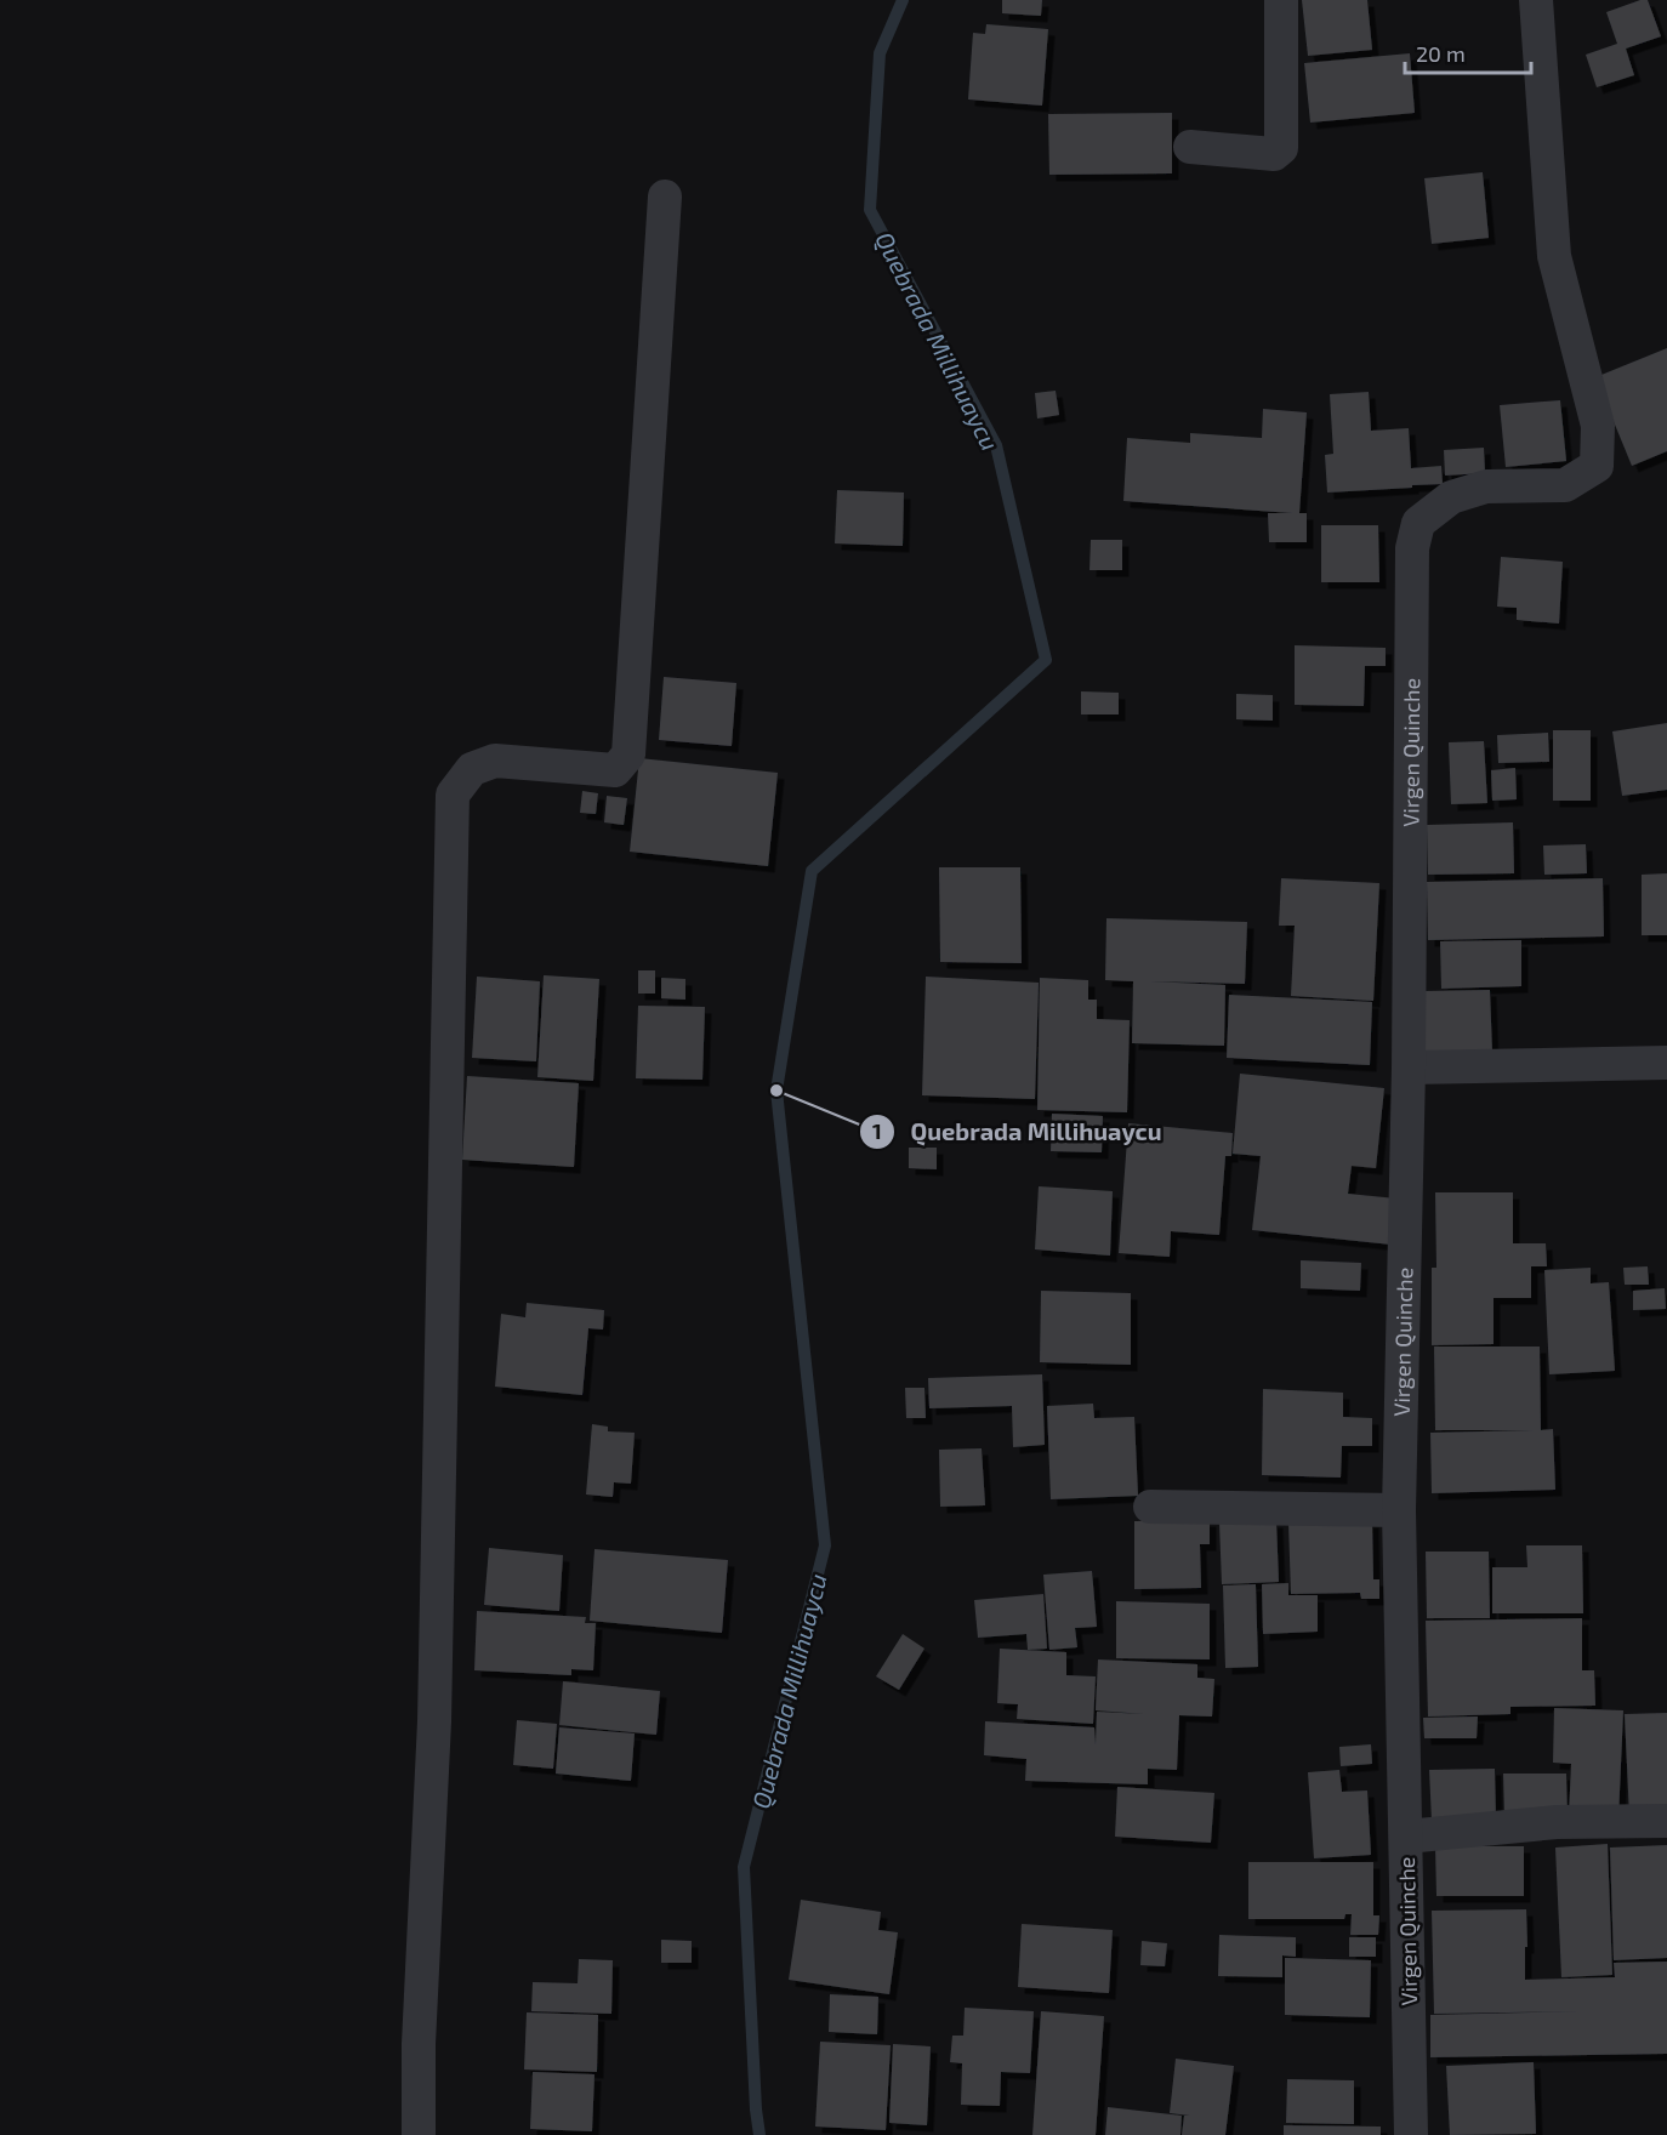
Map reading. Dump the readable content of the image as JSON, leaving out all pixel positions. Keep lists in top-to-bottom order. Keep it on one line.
{"streets":{"street":["Virgen Quinche"]},"water":["Quebrada Millihuaycu"],"places":["Quebrada Millihuaycu"],"scale_bar":"20 m"}
